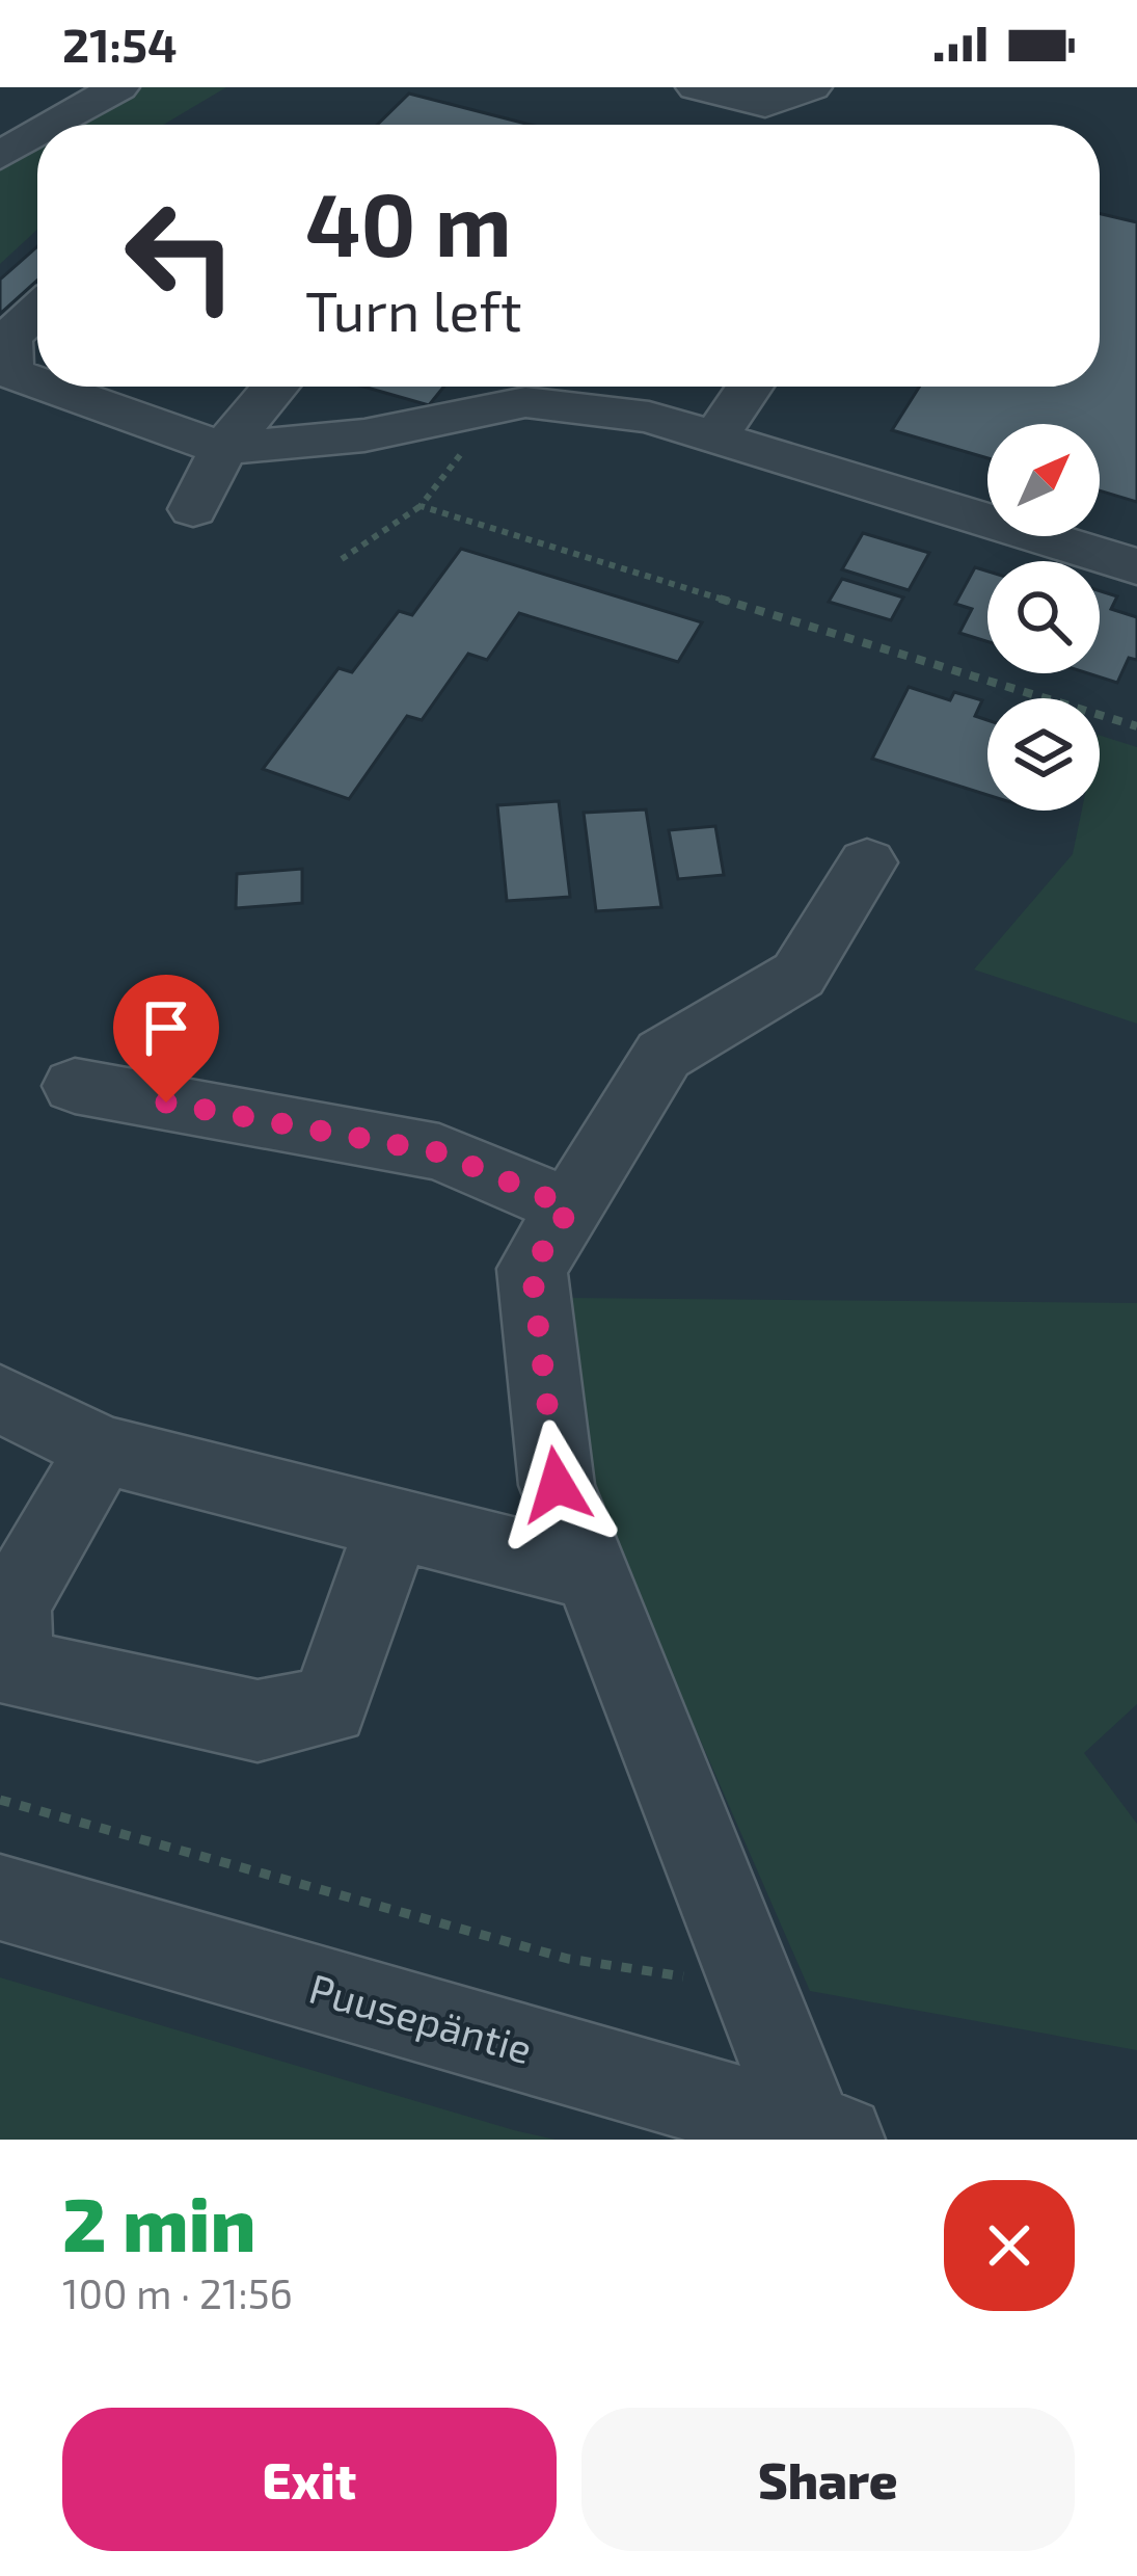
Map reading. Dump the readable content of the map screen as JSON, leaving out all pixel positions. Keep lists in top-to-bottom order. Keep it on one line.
{"streets":{"street":["Puusepäntie"]},"north":"top right","page":{"status":"21:54","turn":["40 m","Turn left"],"heading":["2 min","100 m · 21:56"],"buttons":["Exit","Share"]}}
